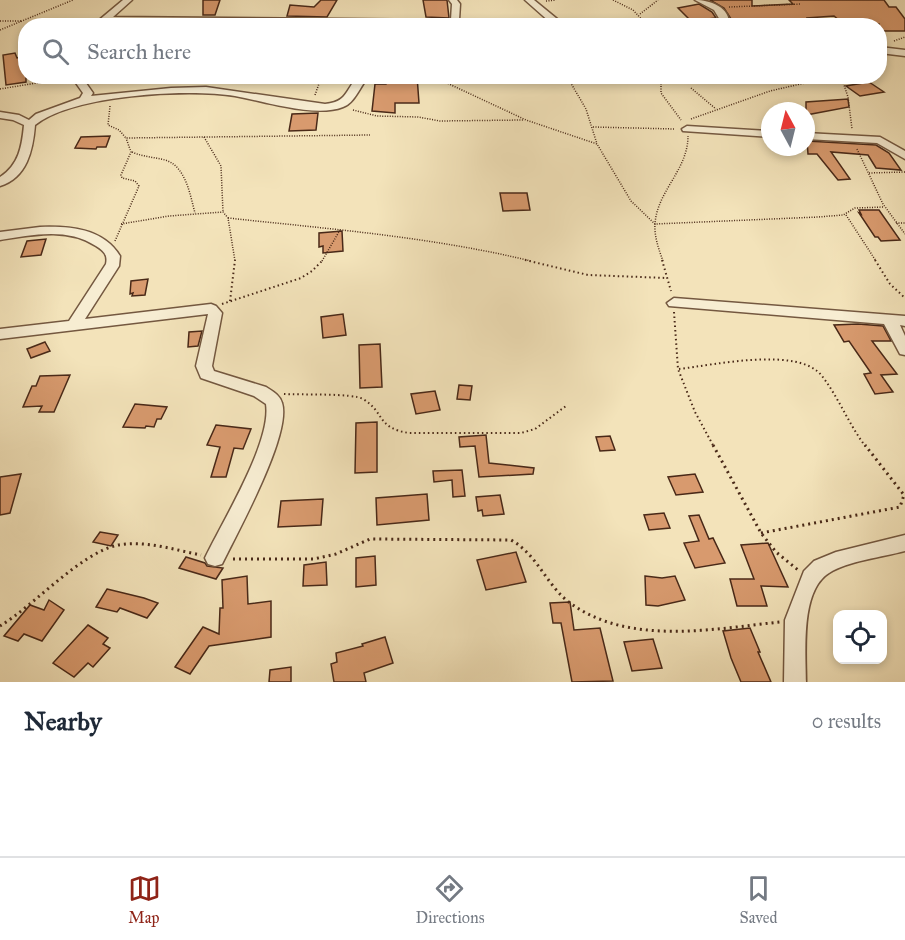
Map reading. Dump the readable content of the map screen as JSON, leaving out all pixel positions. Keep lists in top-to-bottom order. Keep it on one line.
{"north":"top","page":{"search":"Search here","heading":["Nearby","0 results"],"nav":["Map","Directions","Saved"]}}
